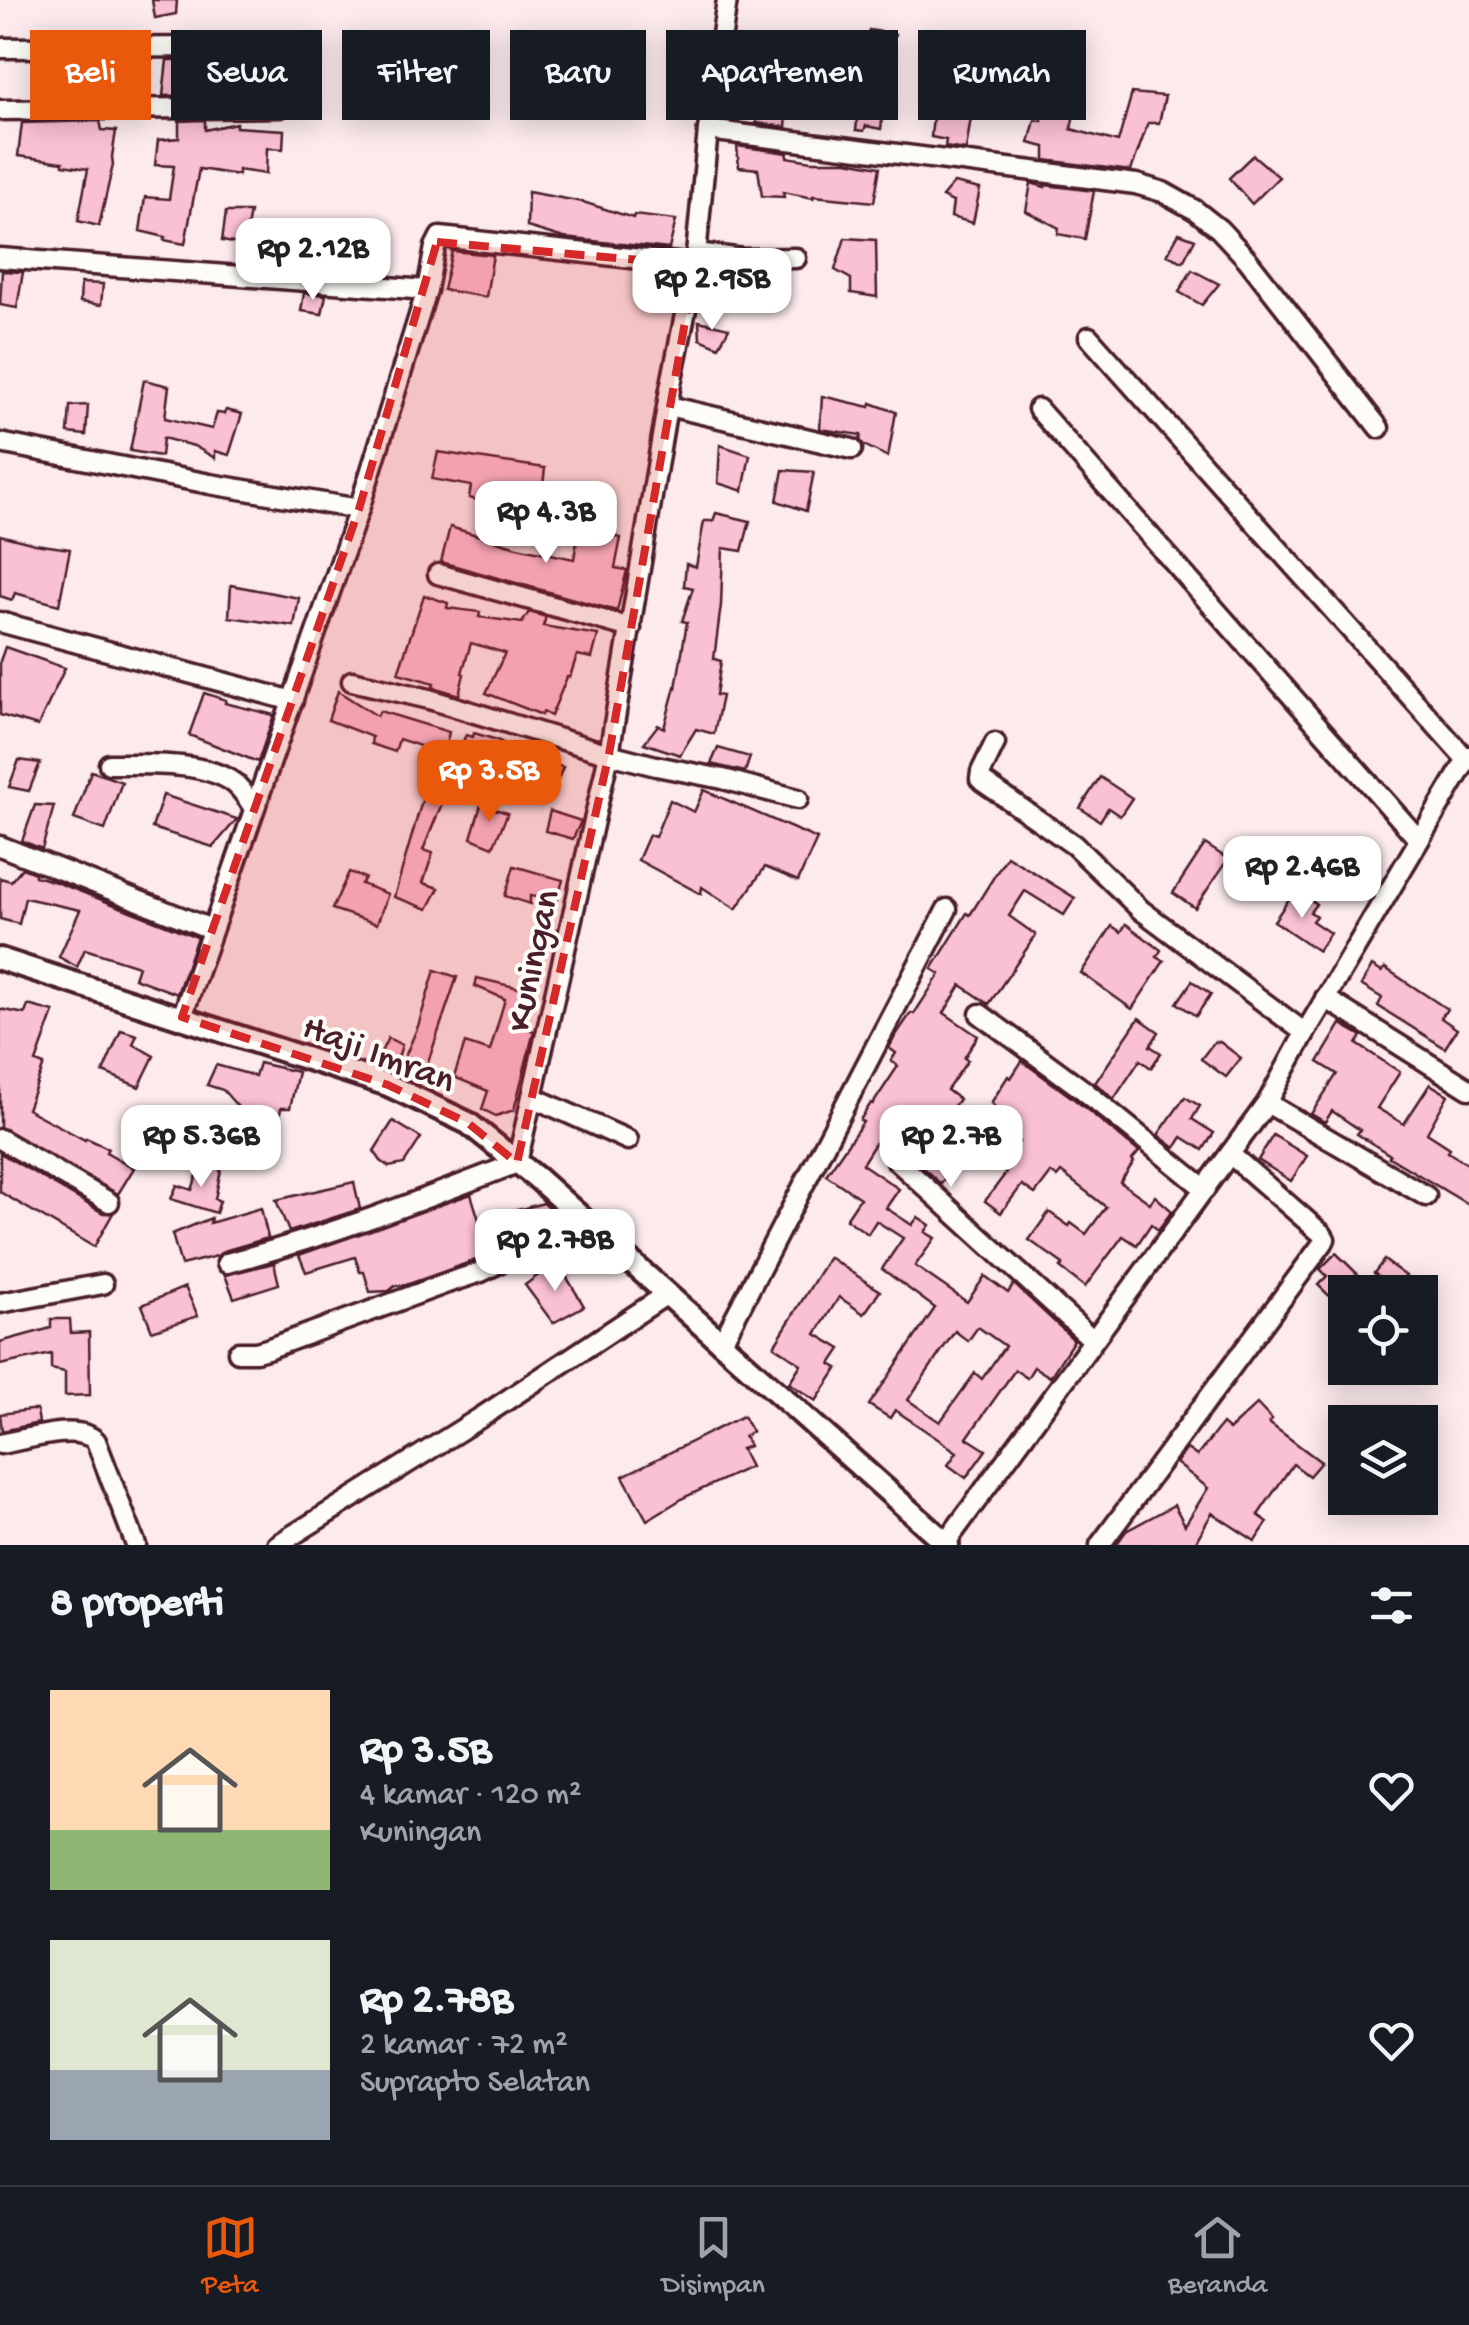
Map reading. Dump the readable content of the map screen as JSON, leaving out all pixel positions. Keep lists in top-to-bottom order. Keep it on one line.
{"streets":{"street":["Kuningan","Haji Imran"]},"crossings":[["Kuningan","Haji Imran"]],"page":{"chip":["Beli","Sewa","Filter","Baru","Apartemen","Rumah"],"price":["Rp 2.12B","Rp 2.95B","Rp 4.3B","Rp 3.5B","Rp 2.46B","Rp 5.36B","Rp 2.7B","Rp 2.78B"],"heading":"8 properti","list":[{"name":"Rp 3.5B","note":"4 kamar · 120 m² · Kuningan"},{"name":"Rp 2.78B","note":"2 kamar · 72 m² · Suprapto Selatan"}],"tabs":["Peta","Disimpan","Beranda"]}}
